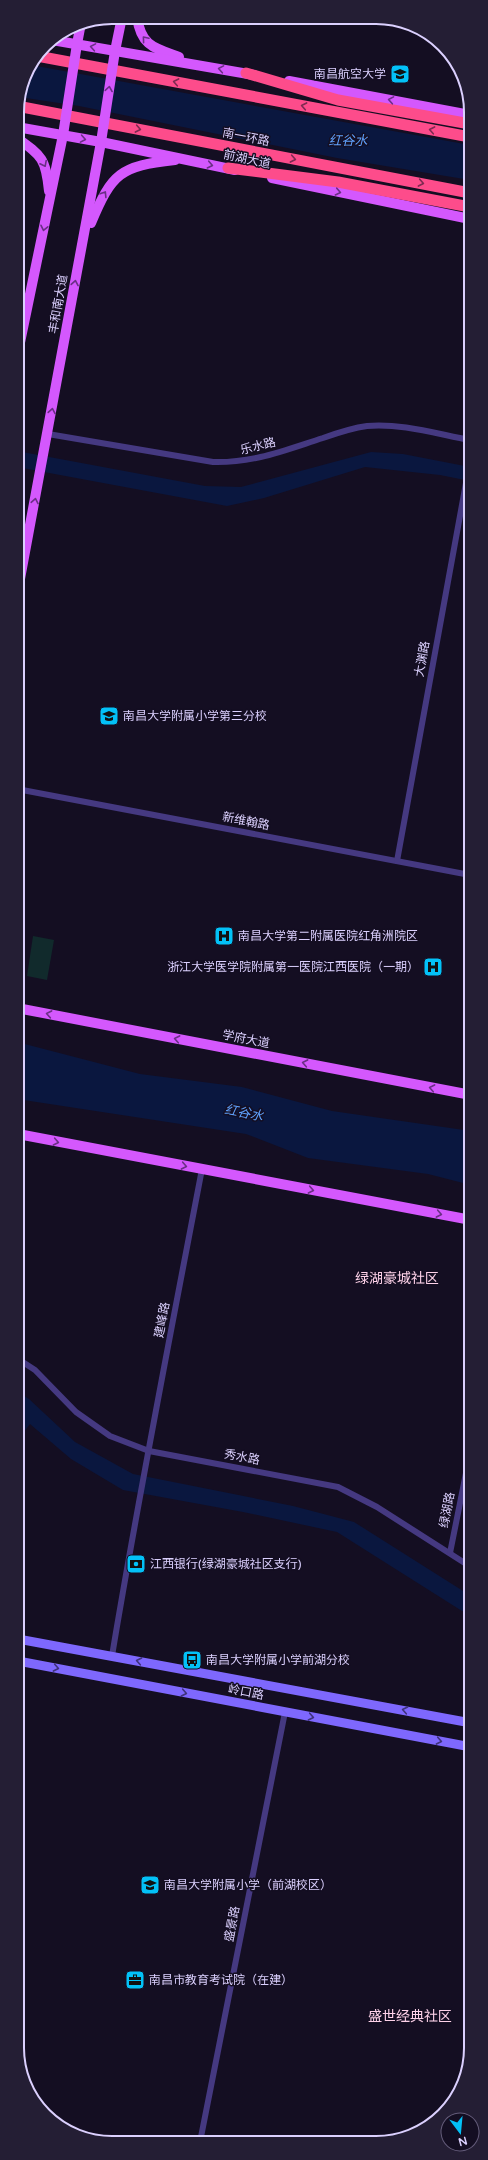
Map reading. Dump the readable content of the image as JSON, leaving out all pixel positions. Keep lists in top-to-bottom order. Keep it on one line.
{"streets":{"highway":["南一环路"],"main road":["前湖大道","丰和南大道","学府大道"],"street":["乐水路","大渊路","新维翰路","建峰路","秀水路","绿湖路","岭口路","盛景路"]},"crossings":[["前湖大道","丰和南大道"],["丰和南大道","乐水路"],["大渊路","新维翰路"],["建峰路","秀水路"],["建峰路","岭口路"],["秀水路","绿湖路"],["岭口路","盛景路"]],"one_way":["前湖大道","学府大道"],"districts":["绿湖豪城社区","盛世经典社区"],"water":["红谷水"],"places":{"school or university":["南昌航空大学","南昌大学附属小学第三分校","南昌大学附属小学（前湖校区）"],"hospital":["南昌大学第二附属医院红角洲院区","浙江大学医学院附属第一医院江西医院（一期）"],"bank":["江西银行(绿湖豪城社区支行)"],"bus stop":["南昌大学附属小学前湖分校"],"office":["南昌市教育考试院（在建）"]},"north":"bottom"}
